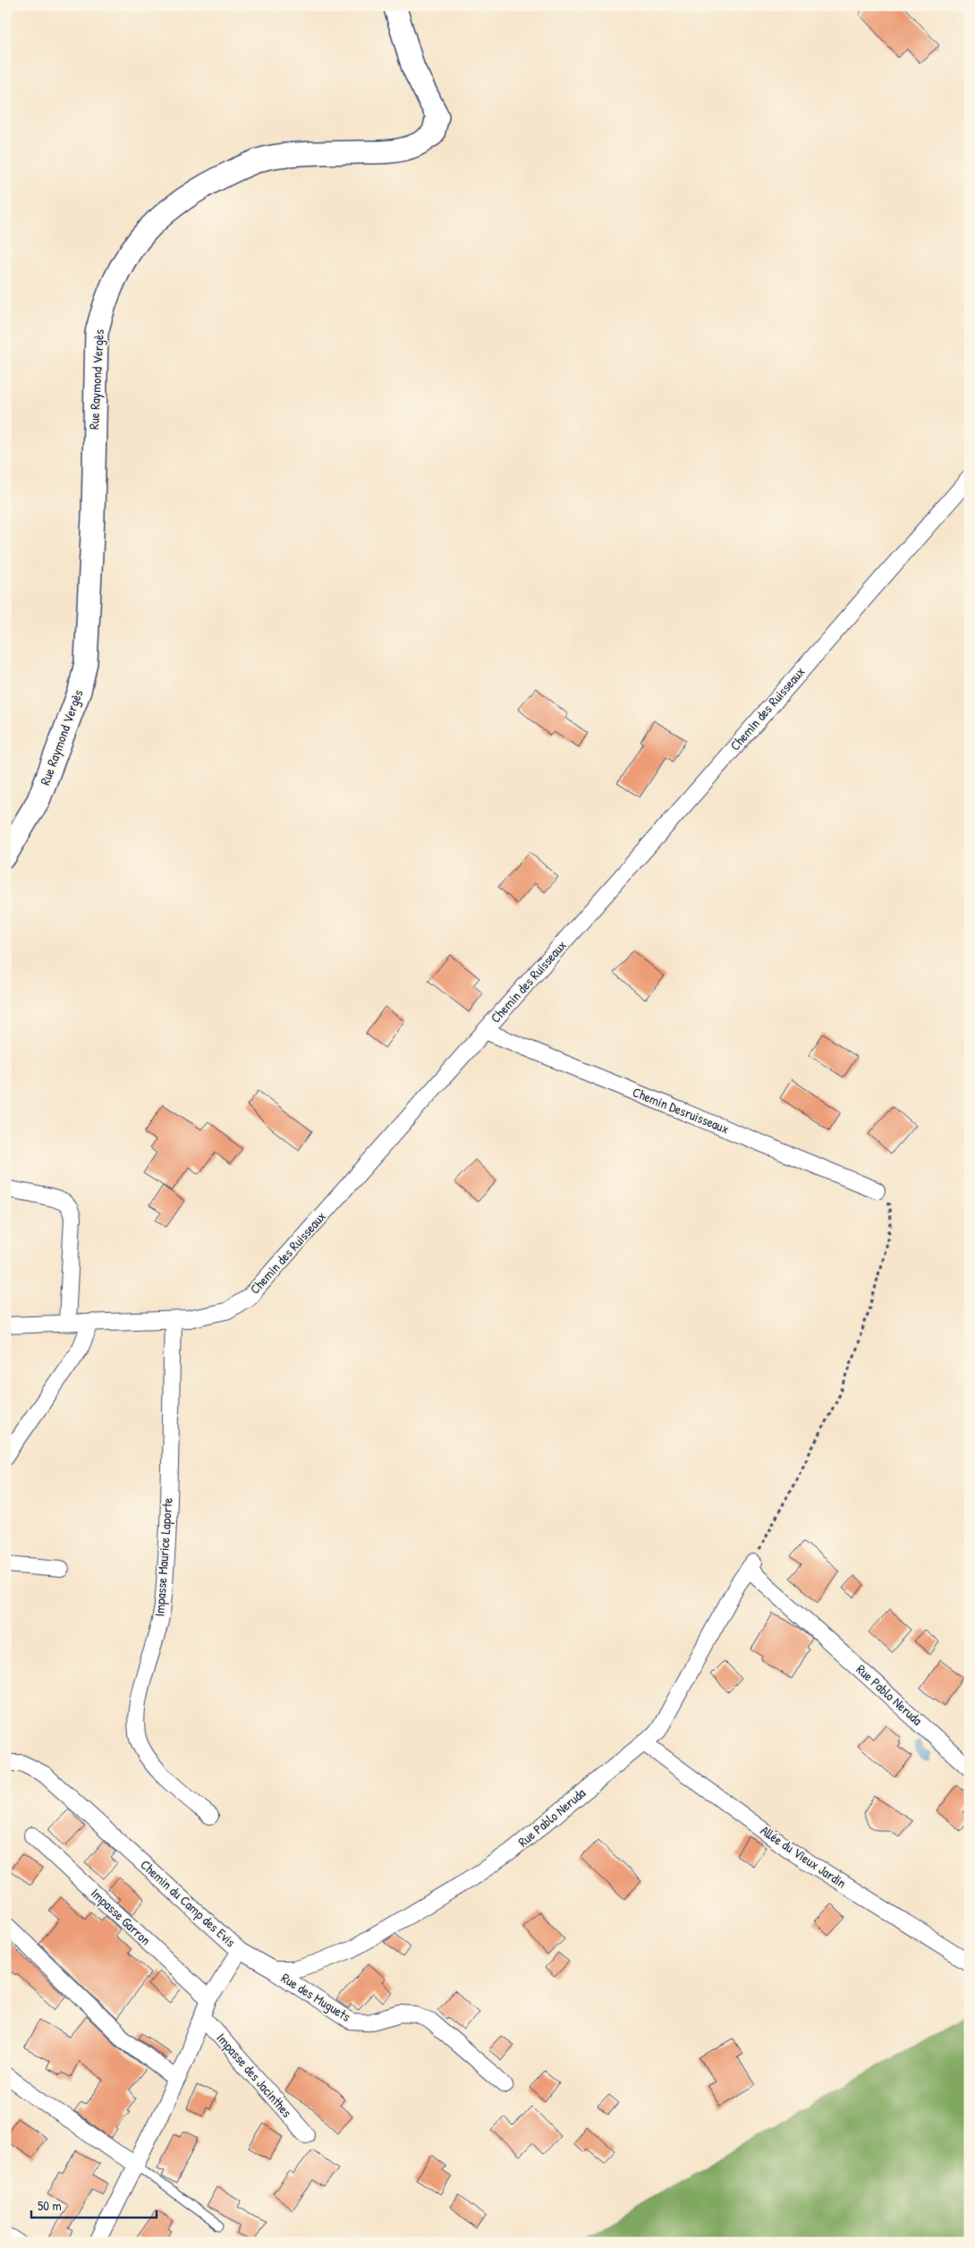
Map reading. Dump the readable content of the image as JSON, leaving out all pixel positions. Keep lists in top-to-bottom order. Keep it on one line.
{"streets":{"main road":["Rue Raymond Vergès"],"street":["Chemin des Ruisseaux","Chemin Desruisseaux","Impasse Maurice Laporte","Rue Pablo Neruda","Allée du Vieux Jardin","Chemin du Camp des Evis","Impasse Garron","Rue des Muguets","Impasse des Jacinthes"]},"crossings":[["Chemin des Ruisseaux","Chemin Desruisseaux"],["Chemin des Ruisseaux","Impasse Maurice Laporte"],["Rue Pablo Neruda","Allée du Vieux Jardin"],["Rue Pablo Neruda","Rue des Muguets"],["Chemin du Camp des Evis","Impasse Garron"],["Chemin du Camp des Evis","Rue des Muguets"],["Chemin du Camp des Evis","Impasse des Jacinthes"]],"scale_bar":"50 m"}
